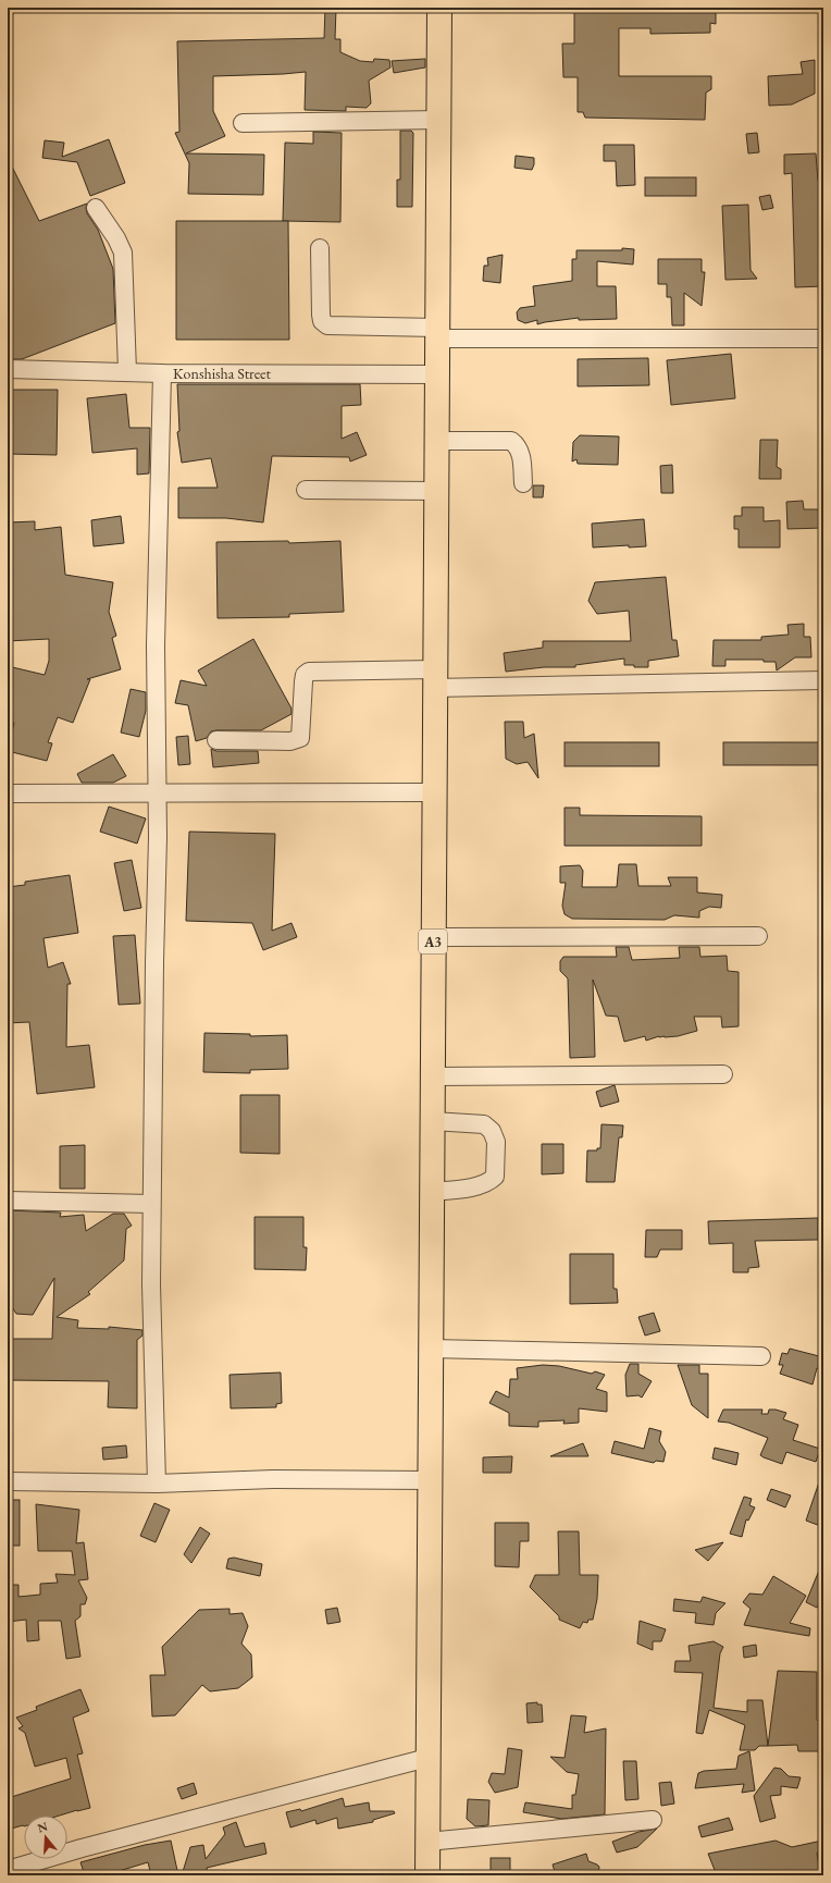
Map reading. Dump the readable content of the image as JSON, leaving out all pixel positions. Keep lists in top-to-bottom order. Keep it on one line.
{"streets":{"highway":["A3"],"street":["Konshisha Street"]},"crossings":[["Konshisha Street","A3"]],"north":"top"}
